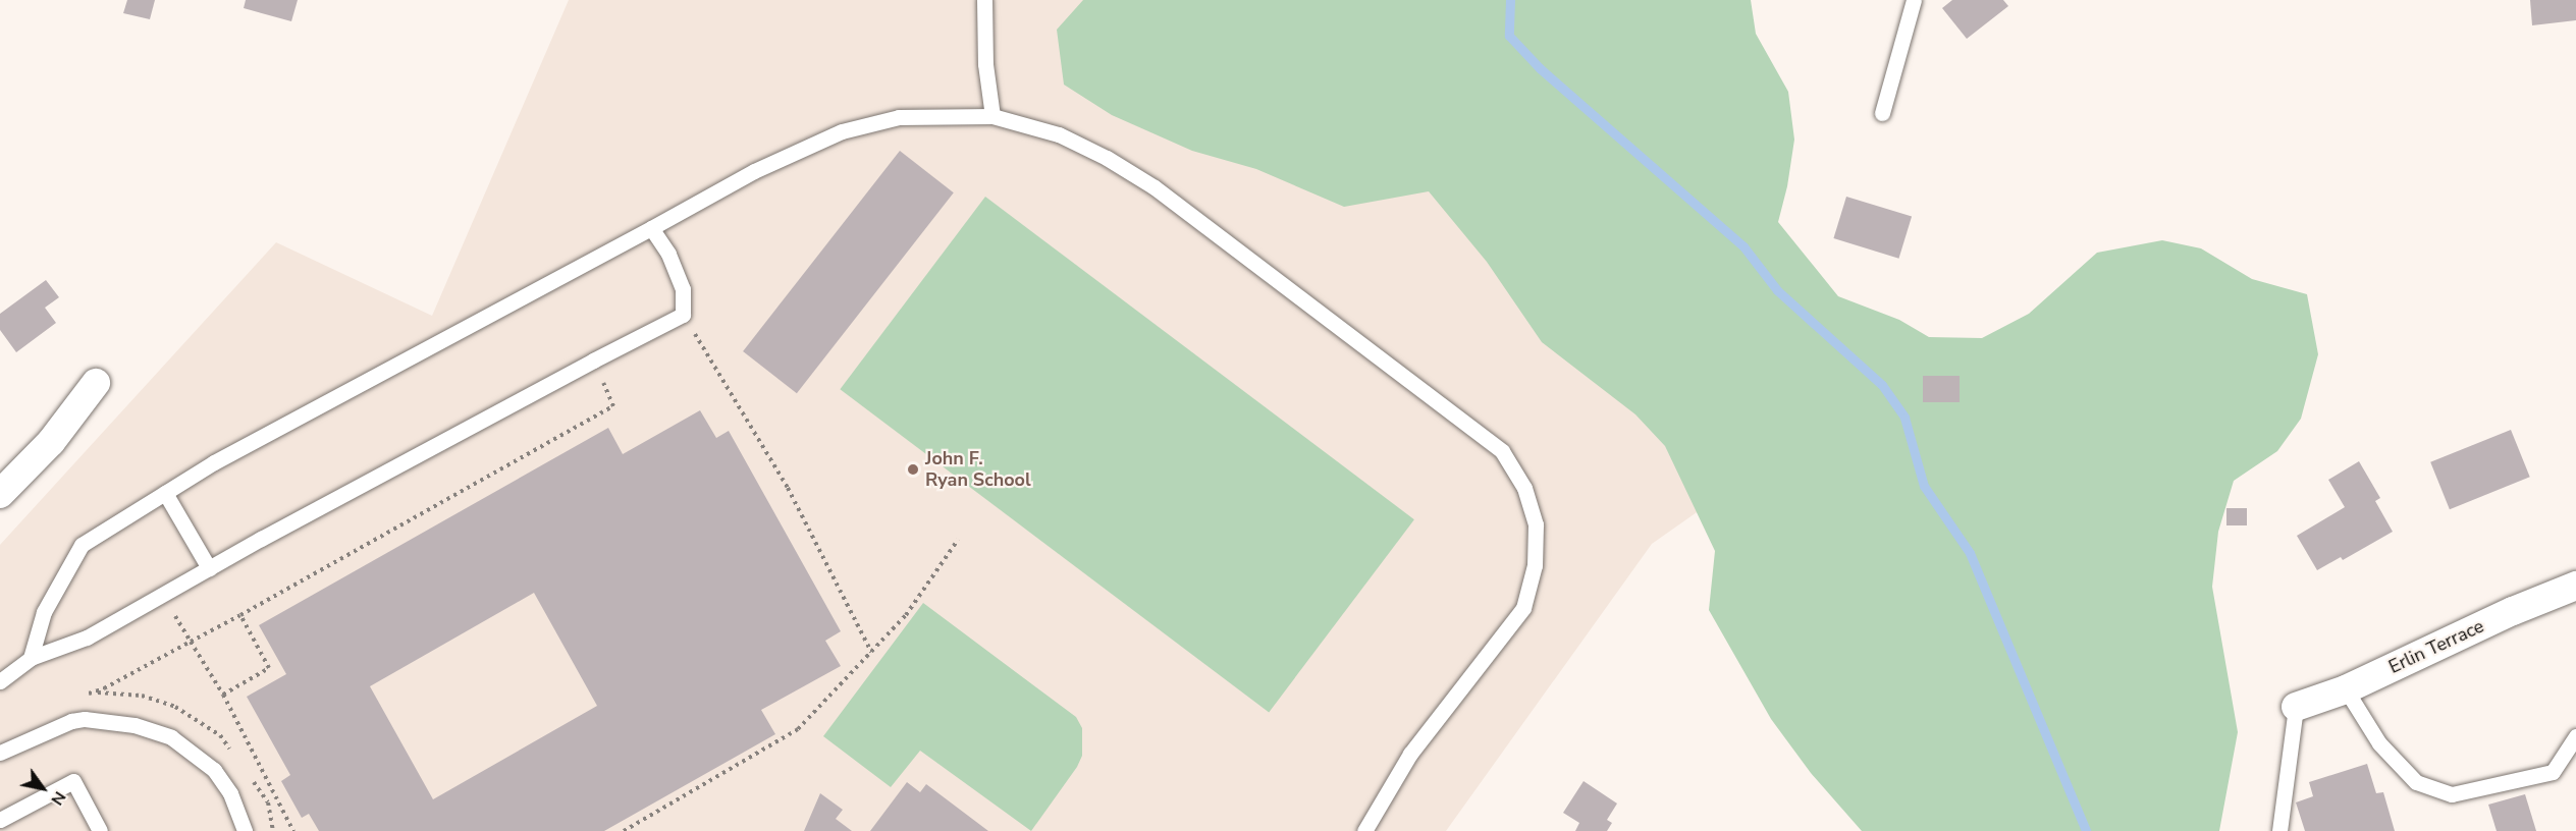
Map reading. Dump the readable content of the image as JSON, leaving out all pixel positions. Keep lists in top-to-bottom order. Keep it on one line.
{"streets":{"street":["Erlin Terrace"]},"places":["John F. Ryan School"],"north":"bottom right"}
